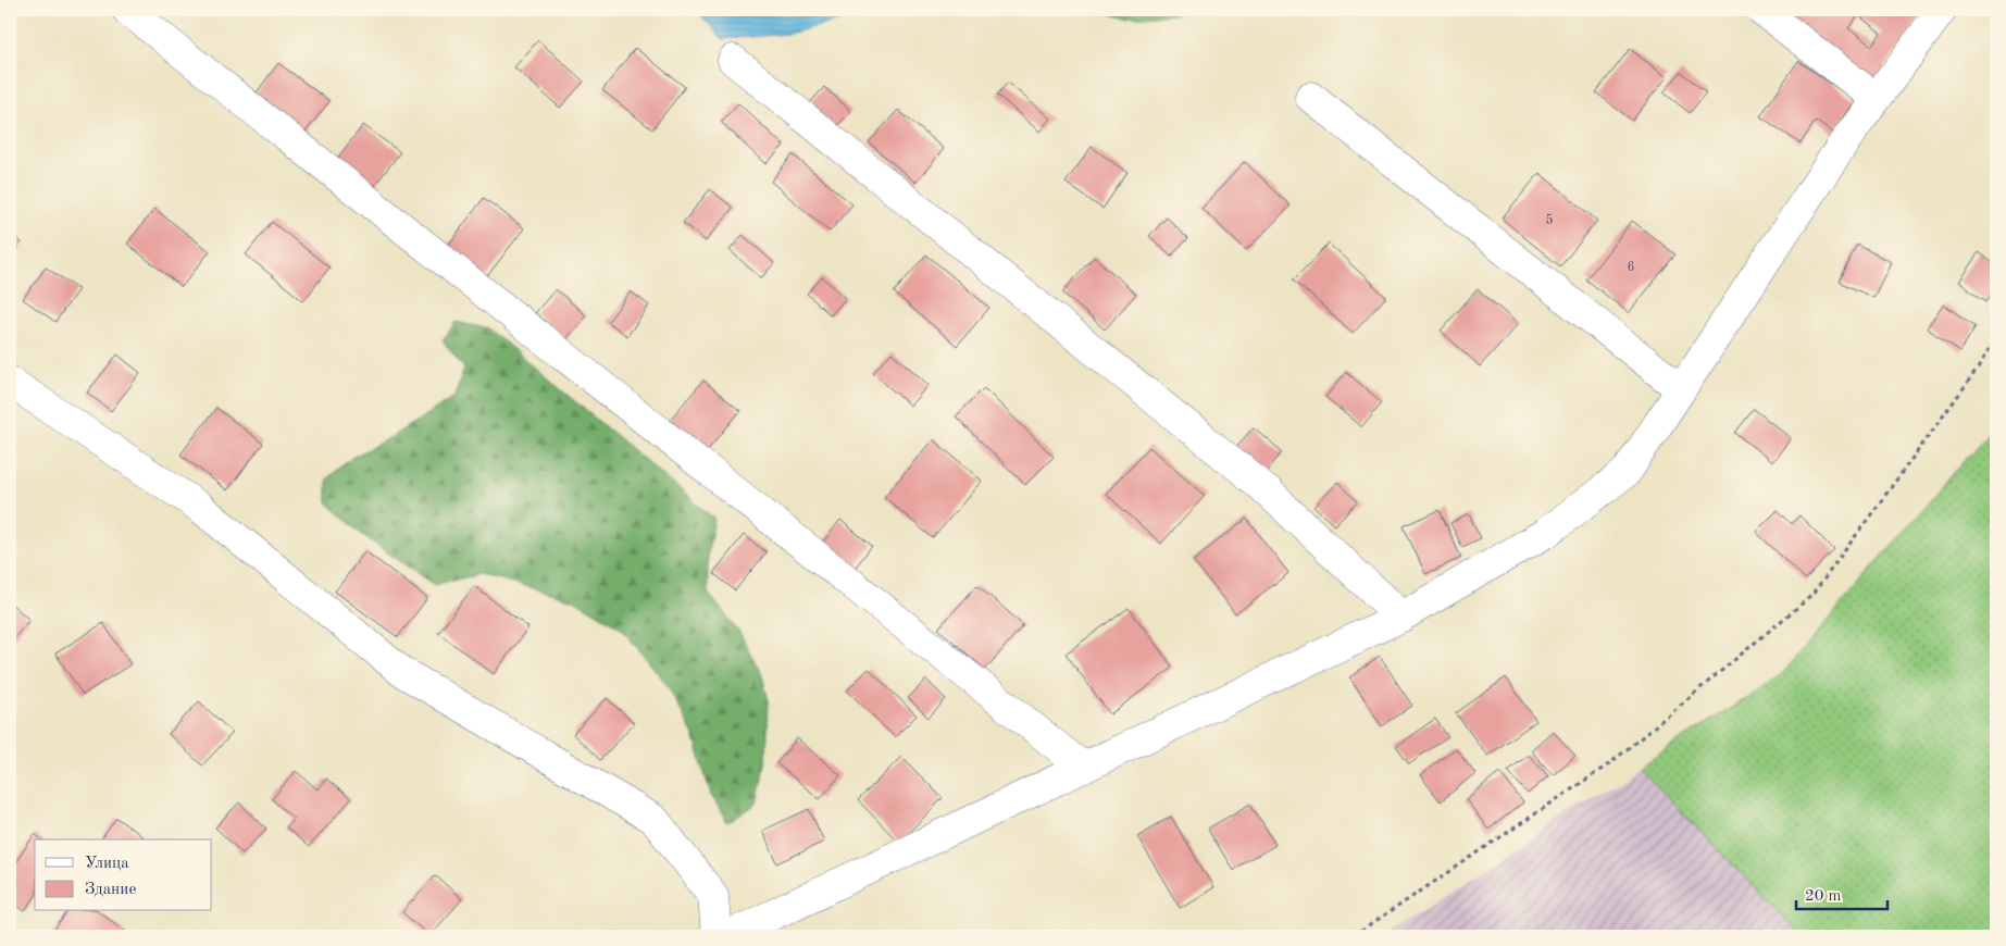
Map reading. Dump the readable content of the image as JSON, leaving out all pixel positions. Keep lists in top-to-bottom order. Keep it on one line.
{"house_numbers":["5","6"],"legend":["Улица","Здание"],"scale_bar":"20 m"}
